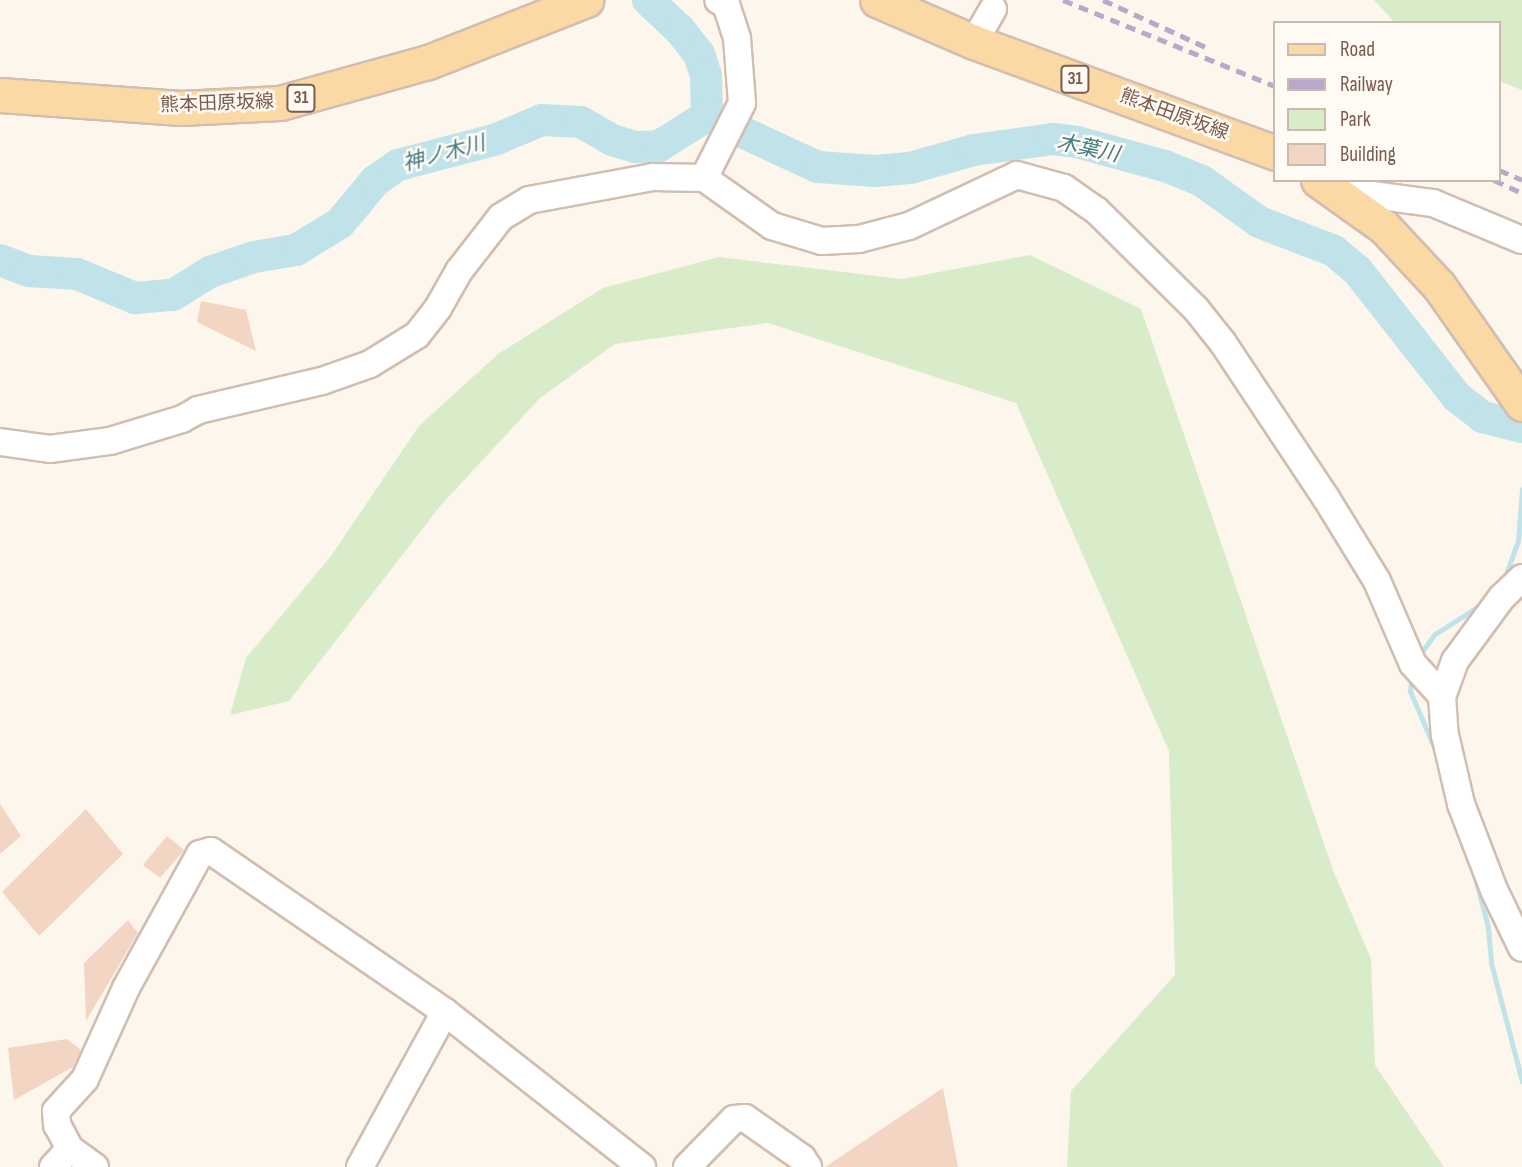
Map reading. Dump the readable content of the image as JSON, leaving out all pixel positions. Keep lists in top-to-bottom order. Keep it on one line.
{"streets":{"main road":["31","熊本田原坂線"]},"water":["木葉川","神ノ木川"],"legend":["Road","Railway","Park","Building"]}
